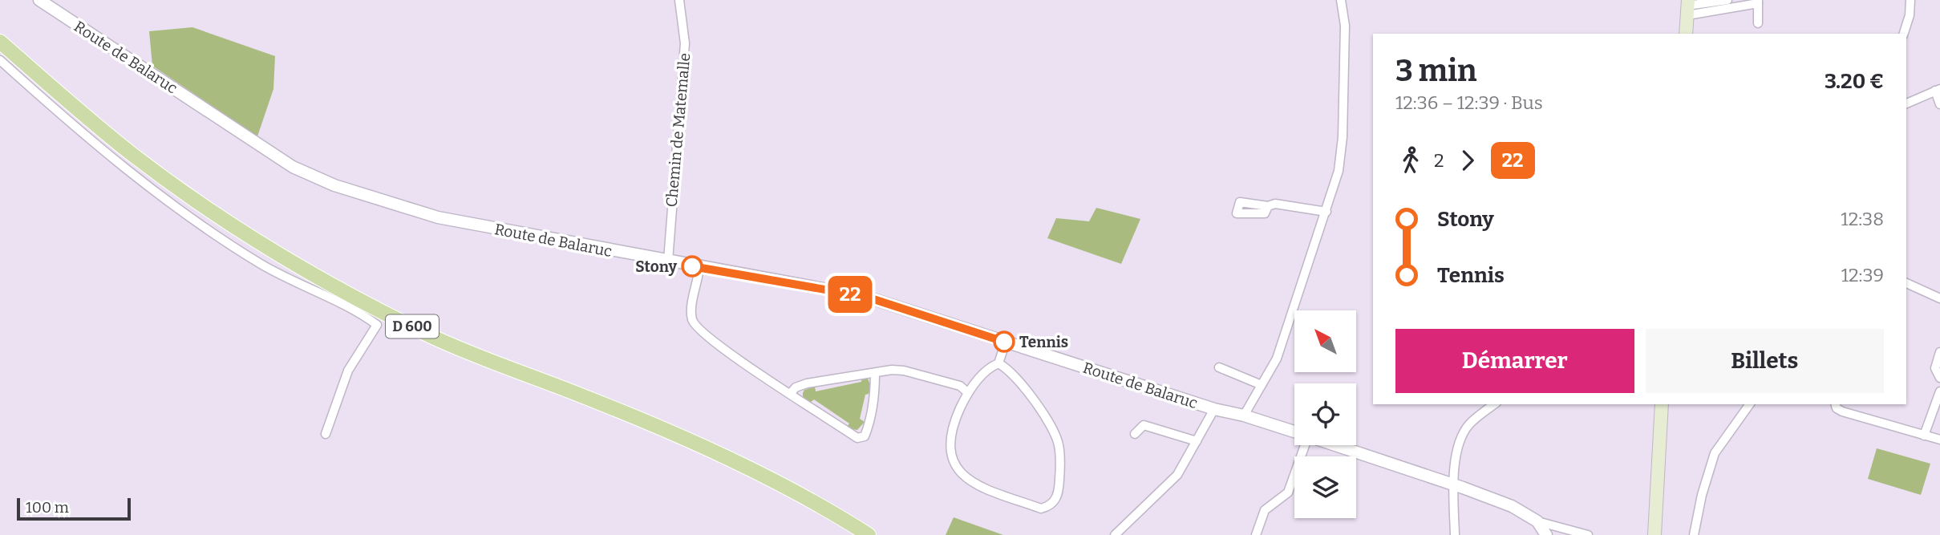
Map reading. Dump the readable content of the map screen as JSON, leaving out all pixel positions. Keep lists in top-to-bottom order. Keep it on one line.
{"streets":{"main road":["D 600"],"street":["Route de Balaruc","Chemin de Matemalle"]},"crossings":[["Route de Balaruc","Chemin de Matemalle"]],"places":["Stony","Tennis"],"lines":["bus line 22"],"scale_bar":"100 m","north":"top left","page":{"on_map":"22","heading":["3 min","12:36 – 12:39 · Bus","3.20 €"],"legs":["2","22"],"list":[{"name":"Stony","value":"12:38"},{"name":"Tennis","value":"12:39"}],"buttons":["Démarrer","Billets"],"scale":"100 m"}}
